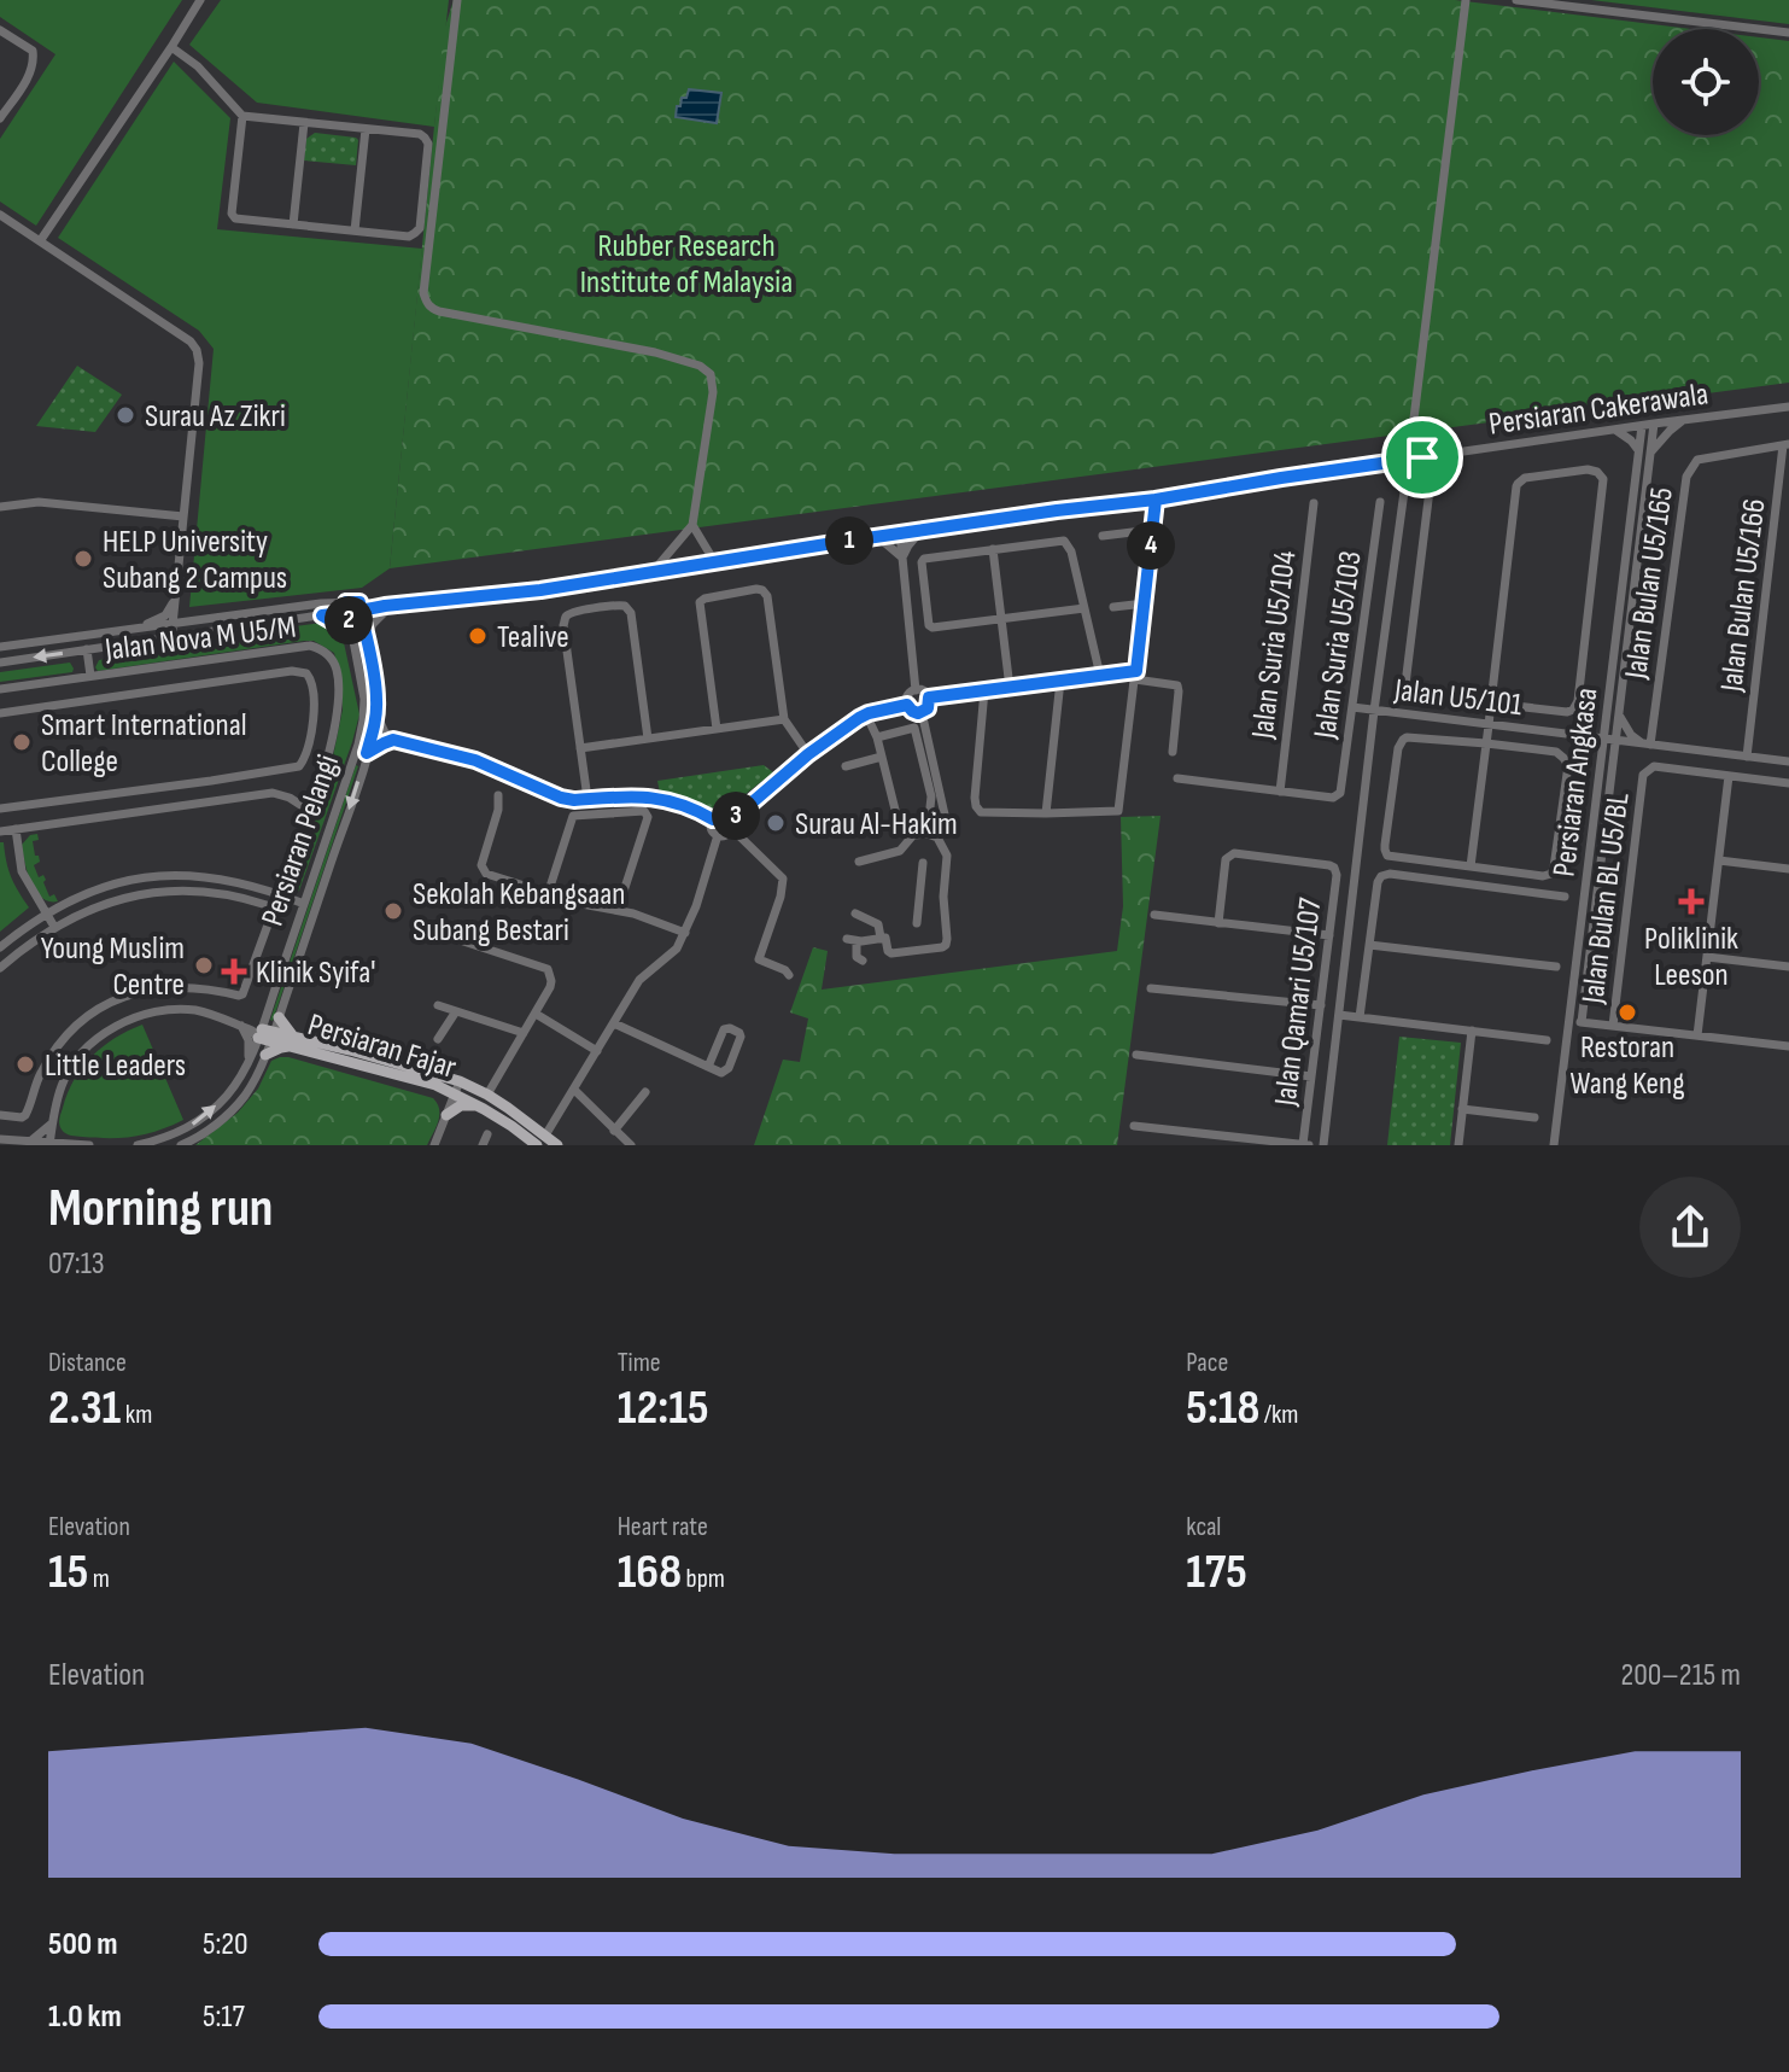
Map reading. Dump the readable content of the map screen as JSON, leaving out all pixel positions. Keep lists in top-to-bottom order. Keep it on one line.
{"streets":{"main road":["Persiaran Fajar"],"street":["Persiaran Cakerawala","Jalan Bulan U5/165","Jalan Bulan U5/166","Jalan Nova M U5/M","Jalan Suria U5/104","Jalan Suria U5/103","Jalan U5/101","Persiaran Angkasa","Persiaran Pelangi","Jalan Bulan BL U5/BL","Jalan Qamari U5/107"]},"crossings":[["Persiaran Cakerawala","Persiaran Angkasa"],["Persiaran Cakerawala","Persiaran Pelangi"],["Jalan Bulan U5/165","Jalan Bulan U5/166"],["Jalan Bulan U5/165","Jalan U5/101"],["Jalan Bulan U5/166","Jalan U5/101"],["Jalan Suria U5/104","Jalan Suria U5/103"],["Jalan Suria U5/103","Jalan U5/101"],["Jalan U5/101","Persiaran Angkasa"]],"parks":["Rubber Research Institute of Malaysia"],"places":{"other":["Surau Az Zikri","HELP University Subang 2 Campus","Tealive","Smart International College","Surau Al-Hakim","Sekolah Kebangsaan Subang Bestari","Young Muslim Centre","Restoran Wang Keng","Little Leaders"],"health":["Poliklinik Leeson","Klinik Syifa'"]},"page":{"pins":["1","4","2","3"],"heading":["Morning run","07:13"],"stats":[["Distance","2.31 km"],["Time","12:15"],["Pace","5:18 /km"],["Elevation","15 m"],["Heart rate","168 bpm"],["kcal","175"]],"chart":["Elevation","200–215 m"],"list":[{"name":"500 m","note":"5:20"},{"name":"1.0 km","note":"5:17"}]}}
